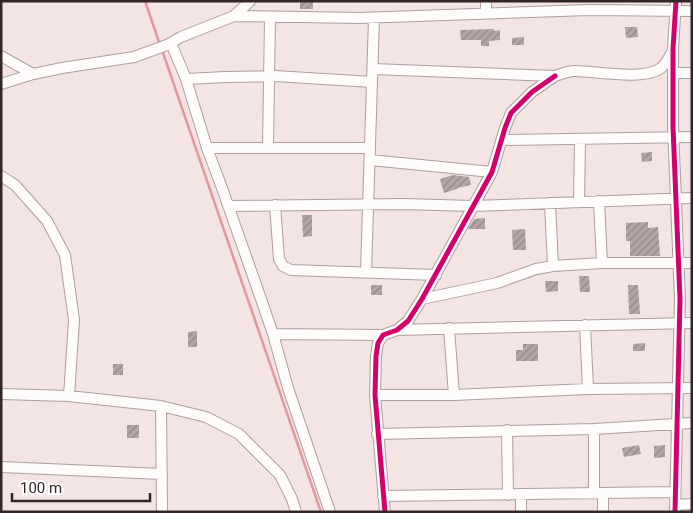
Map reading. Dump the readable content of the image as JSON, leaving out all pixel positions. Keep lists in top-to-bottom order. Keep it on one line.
{"scale_bar":"100 m"}
